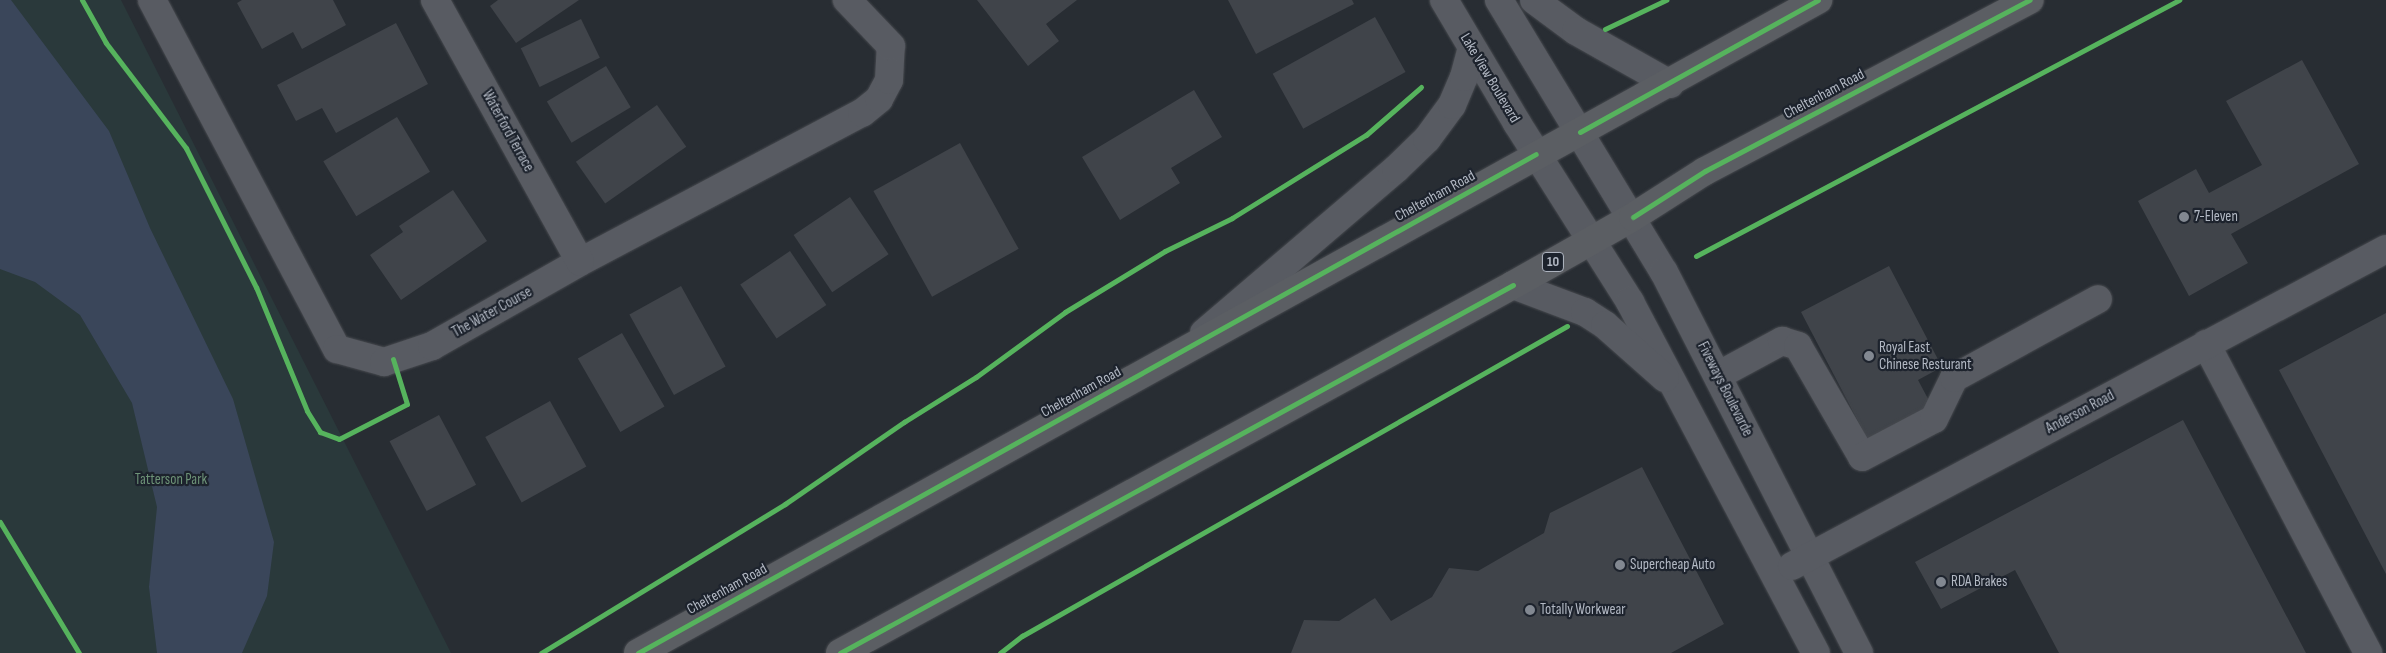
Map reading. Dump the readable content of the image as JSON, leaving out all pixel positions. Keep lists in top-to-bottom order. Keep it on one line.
{"streets":{"main road":["Cheltenham Road","10"],"street":["Lake View Boulevard","Waterford Terrace","The Water Course","Fiveways Boulevarde","Anderson Road"]},"crossings":[["Lake View Boulevard","Cheltenham Road"],["Cheltenham Road","Fiveways Boulevarde"],["Waterford Terrace","The Water Course"],["Fiveways Boulevarde","Anderson Road"]],"parks":["Tatterson Park"],"places":["7-Eleven","Royal East Chinese Resturant","Supercheap Auto","RDA Brakes","Totally Workwear"]}
